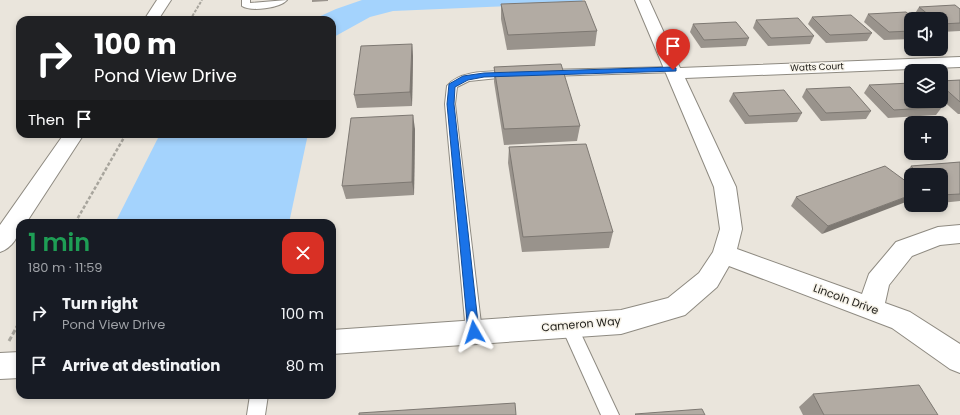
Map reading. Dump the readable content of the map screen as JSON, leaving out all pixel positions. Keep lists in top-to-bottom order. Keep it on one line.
{"streets":{"street":["Watts Court","Lincoln Drive","Cameron Way"]},"crossings":[["Watts Court","Cameron Way"],["Lincoln Drive","Cameron Way"]],"page":{"map_buttons":["+","−"],"turn":["100 m","Pond View Drive"],"then":"Then","heading":["1 min","180 m · 11:59"],"list":[{"name":"Turn right","note":"Pond View Drive","value":"100 m"},{"name":"Arrive at destination","value":"80 m"}]}}
